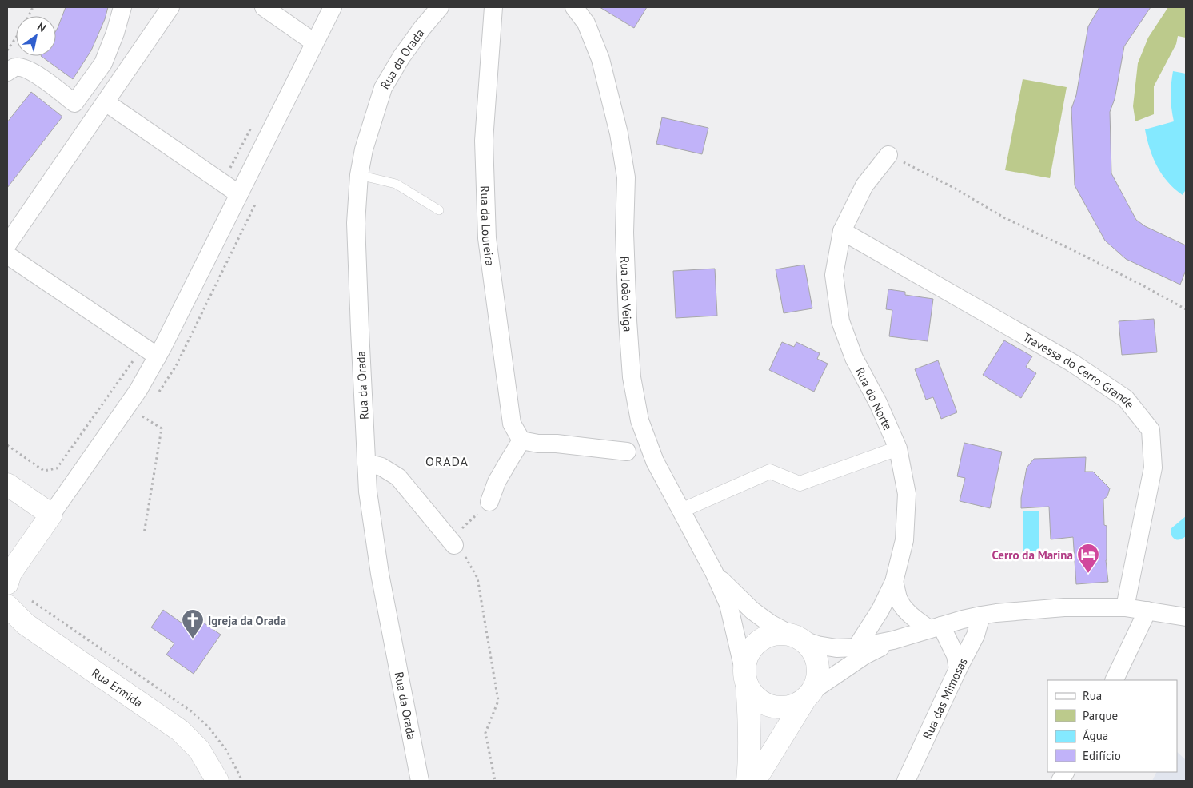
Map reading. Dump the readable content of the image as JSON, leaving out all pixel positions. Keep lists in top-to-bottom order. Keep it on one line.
{"streets":{"street":["Rua da Orada","Rua da Loureira","Rua João Veiga","Travessa do Cerro Grande","Rua do Norte","Rua Ermida","Rua das Mimosas"]},"crossings":[["Travessa do Cerro Grande","Rua do Norte"]],"districts":["ORADA"],"places":{"hotel":["Cerro da Marina"],"church":["Igreja da Orada"]},"legend":["Rua","Parque","Água","Edifício"],"north":"top right"}
